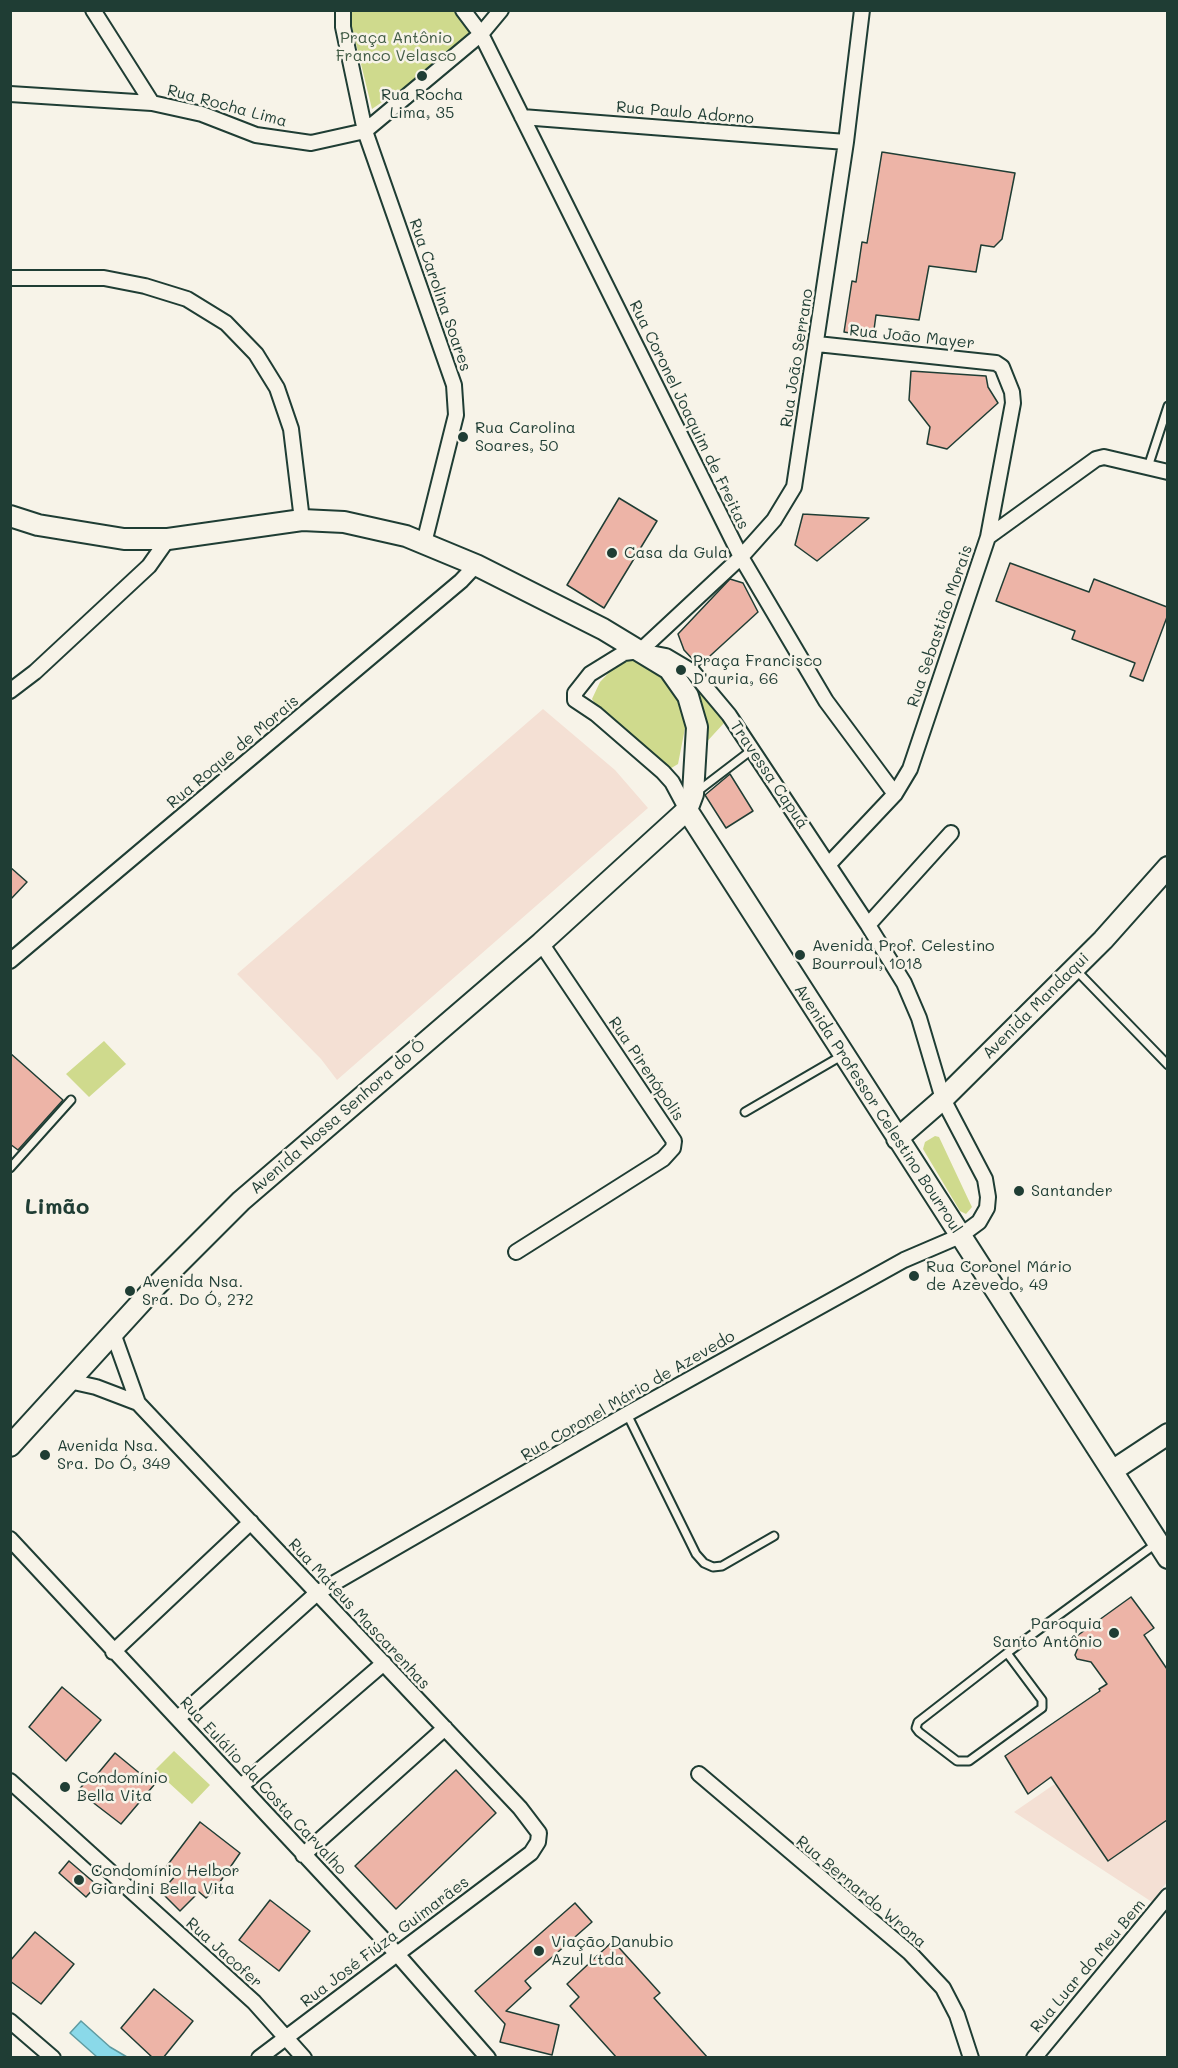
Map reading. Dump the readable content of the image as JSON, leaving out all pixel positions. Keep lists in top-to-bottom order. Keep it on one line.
{"streets":{"main road":["Avenida Mandaqui","Avenida Professor Celestino Bourroul","Avenida Nossa Senhora do Ó"],"street":["Rua Rocha Lima","Rua Paulo Adorno","Rua Carolina Soares","Rua João Mayer","Rua João Serrano","Rua Coronel Joaquim de Freitas","Rua Sebastião Morais","Rua Roque de Morais","Travessa Capuá","Rua Pirenópolis","Rua Coronel Mário de Azevedo","Rua Mateus Mascarenhas","Rua Eulálio da Costa Carvalho","Rua Bernardo Wrona","Rua José Fiúza Guimarães","Rua Jacofer","Rua Luar do Meu Bem"]},"crossings":[["Rua Rocha Lima","Rua Carolina Soares"],["Rua Paulo Adorno","Rua João Serrano"],["Rua Paulo Adorno","Rua Coronel Joaquim de Freitas"],["Rua João Mayer","Rua João Serrano"],["Rua João Mayer","Rua Sebastião Morais"],["Rua João Serrano","Rua Coronel Joaquim de Freitas"],["Rua João Serrano","Travessa Capuá"],["Rua Coronel Joaquim de Freitas","Rua Sebastião Morais"],["Rua Sebastião Morais","Travessa Capuá"],["Travessa Capuá","Avenida Mandaqui"],["Travessa Capuá","Rua Coronel Mário de Azevedo"],["Avenida Mandaqui","Avenida Professor Celestino Bourroul"],["Avenida Mandaqui","Rua Coronel Mário de Azevedo"],["Rua Pirenópolis","Avenida Nossa Senhora do Ó"],["Avenida Professor Celestino Bourroul","Avenida Nossa Senhora do Ó"],["Avenida Professor Celestino Bourroul","Rua Coronel Mário de Azevedo"],["Avenida Nossa Senhora do Ó","Rua Mateus Mascarenhas"],["Rua Coronel Mário de Azevedo","Rua Mateus Mascarenhas"],["Rua Coronel Mário de Azevedo","Rua Eulálio da Costa Carvalho"],["Rua Mateus Mascarenhas","Rua José Fiúza Guimarães"],["Rua Eulálio da Costa Carvalho","Rua José Fiúza Guimarães"],["Rua José Fiúza Guimarães","Rua Jacofer"]],"districts":["Limão"],"parks":["Praça Antônio Franco Velasco"],"places":["Rua Rocha Lima, 35","Rua Carolina Soares, 50","Casa da Gula","Praça Francisco D'auria, 66","Avenida Prof. Celestino Bourroul, 1018","Santander","Rua Coronel Mário de Azevedo, 49","Avenida Nsa. Sra. Do Ó, 272","Avenida Nsa. Sra. Do Ó, 349","Paroquia Santo Antônio","Condomínio Bella Vita","Condomínio Helbor Giardini Bella Vita","Viação Danubio Azul Ltda"]}
